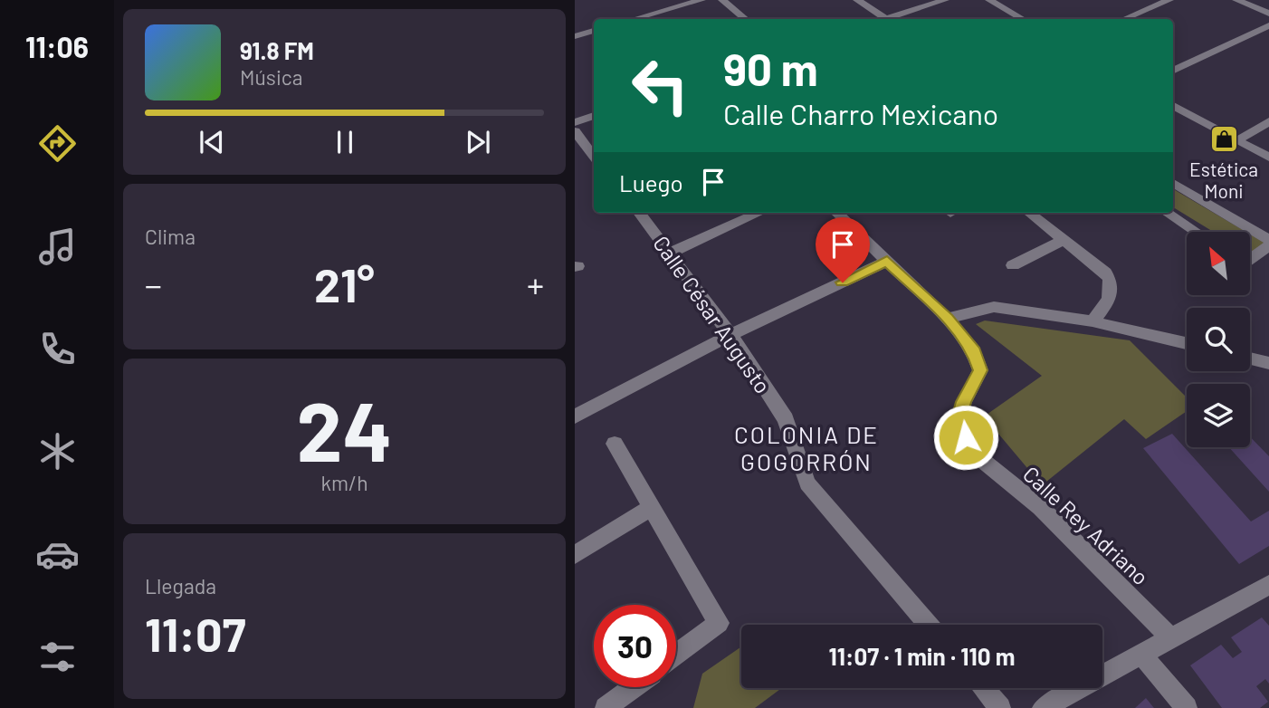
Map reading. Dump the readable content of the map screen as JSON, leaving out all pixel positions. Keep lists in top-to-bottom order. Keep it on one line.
{"streets":{"street":["Calle César Augusto","Calle Rey Adriano"]},"districts":["COLONIA DE GOGORRÓN"],"places":{"shop":["Estética Moni"]},"north":"top left","page":{"tabs":"11:06","turn":["90 m","Calle Charro Mexicano"],"song":["91.8 FM","Música"],"then":"Luego","tile":["Clima",["24","km/h"],["Llegada","11:07"]],"heat":["−","21°","+"],"limit":"30","trip":"11:07 · 1 min · 110 m"}}
